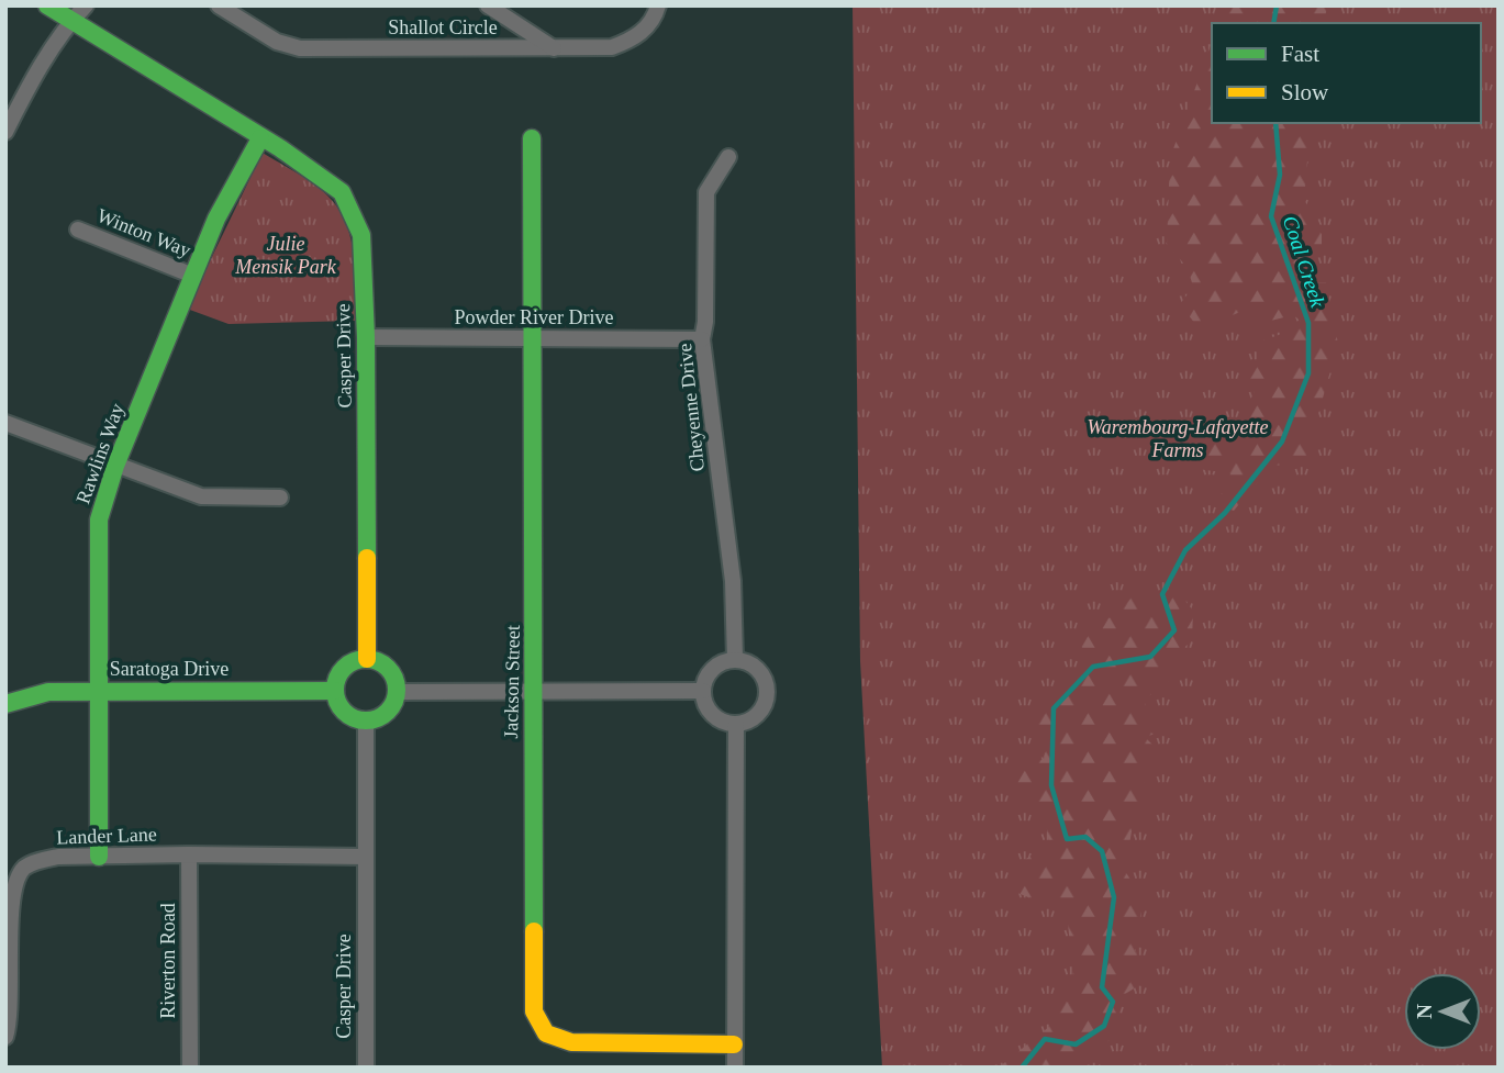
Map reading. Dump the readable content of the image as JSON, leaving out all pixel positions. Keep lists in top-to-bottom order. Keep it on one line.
{"streets":{"street":["Shallot Circle","Winton Way","Powder River Drive","Casper Drive","Cheyenne Drive","Rawlins Way","Saratoga Drive","Jackson Street","Lander Lane","Riverton Road"]},"crossings":[["Winton Way","Rawlins Way"],["Powder River Drive","Casper Drive"],["Powder River Drive","Cheyenne Drive"],["Powder River Drive","Jackson Street"],["Casper Drive","Rawlins Way"],["Casper Drive","Saratoga Drive"],["Casper Drive","Lander Lane"],["Rawlins Way","Saratoga Drive"],["Rawlins Way","Lander Lane"],["Lander Lane","Riverton Road"]],"water":["Coal Creek"],"parks":["Julie Mensik Park","Warembourg-Lafayette Farms"],"legend":["Fast","Slow"],"north":"left"}
